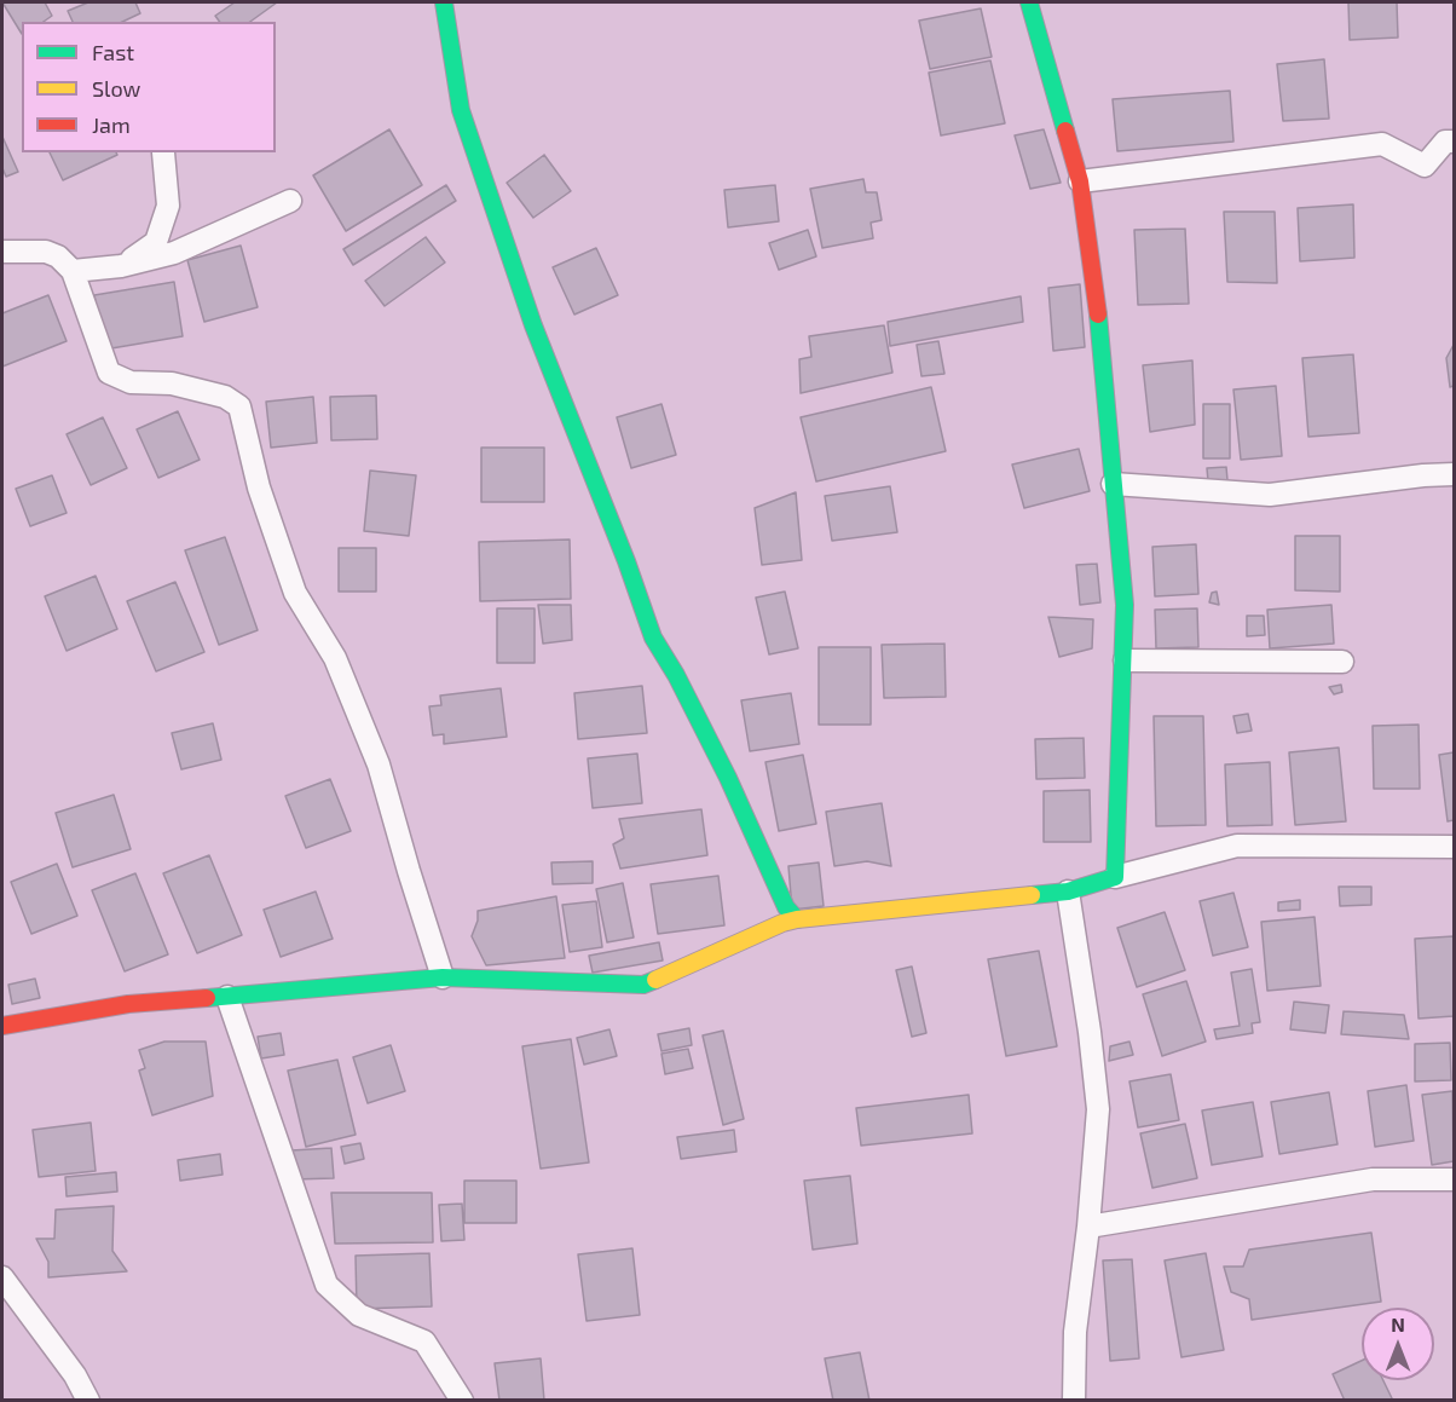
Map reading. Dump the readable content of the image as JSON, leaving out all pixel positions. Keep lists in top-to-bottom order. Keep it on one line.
{"legend":["Fast","Slow","Jam"],"north":"top"}
